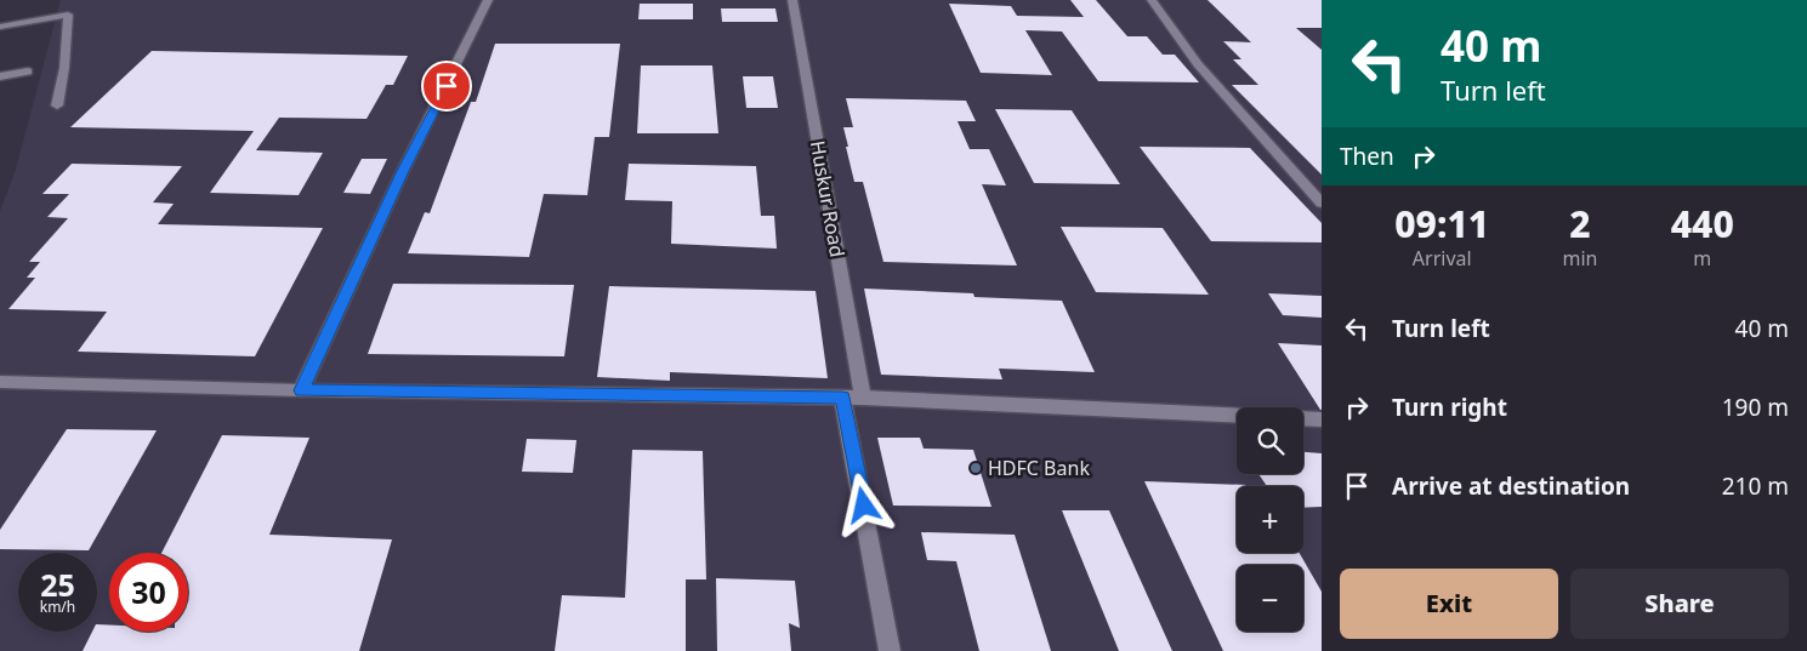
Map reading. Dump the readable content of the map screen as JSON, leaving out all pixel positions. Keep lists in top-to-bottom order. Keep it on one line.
{"streets":{"street":["Huskur Road"]},"places":["HDFC Bank"],"page":{"turn":["40 m","Turn left"],"then":"Then","eta":["09:11","Arrival","2","min","440","m"],"list":[{"name":"Turn left","value":"40 m"},{"name":"Turn right","value":"190 m"},{"name":"Arrive at destination","value":"210 m"}],"map_buttons":["+","−"],"speed":"25 km/h","limit":"30","buttons":["Exit","Share"]}}
